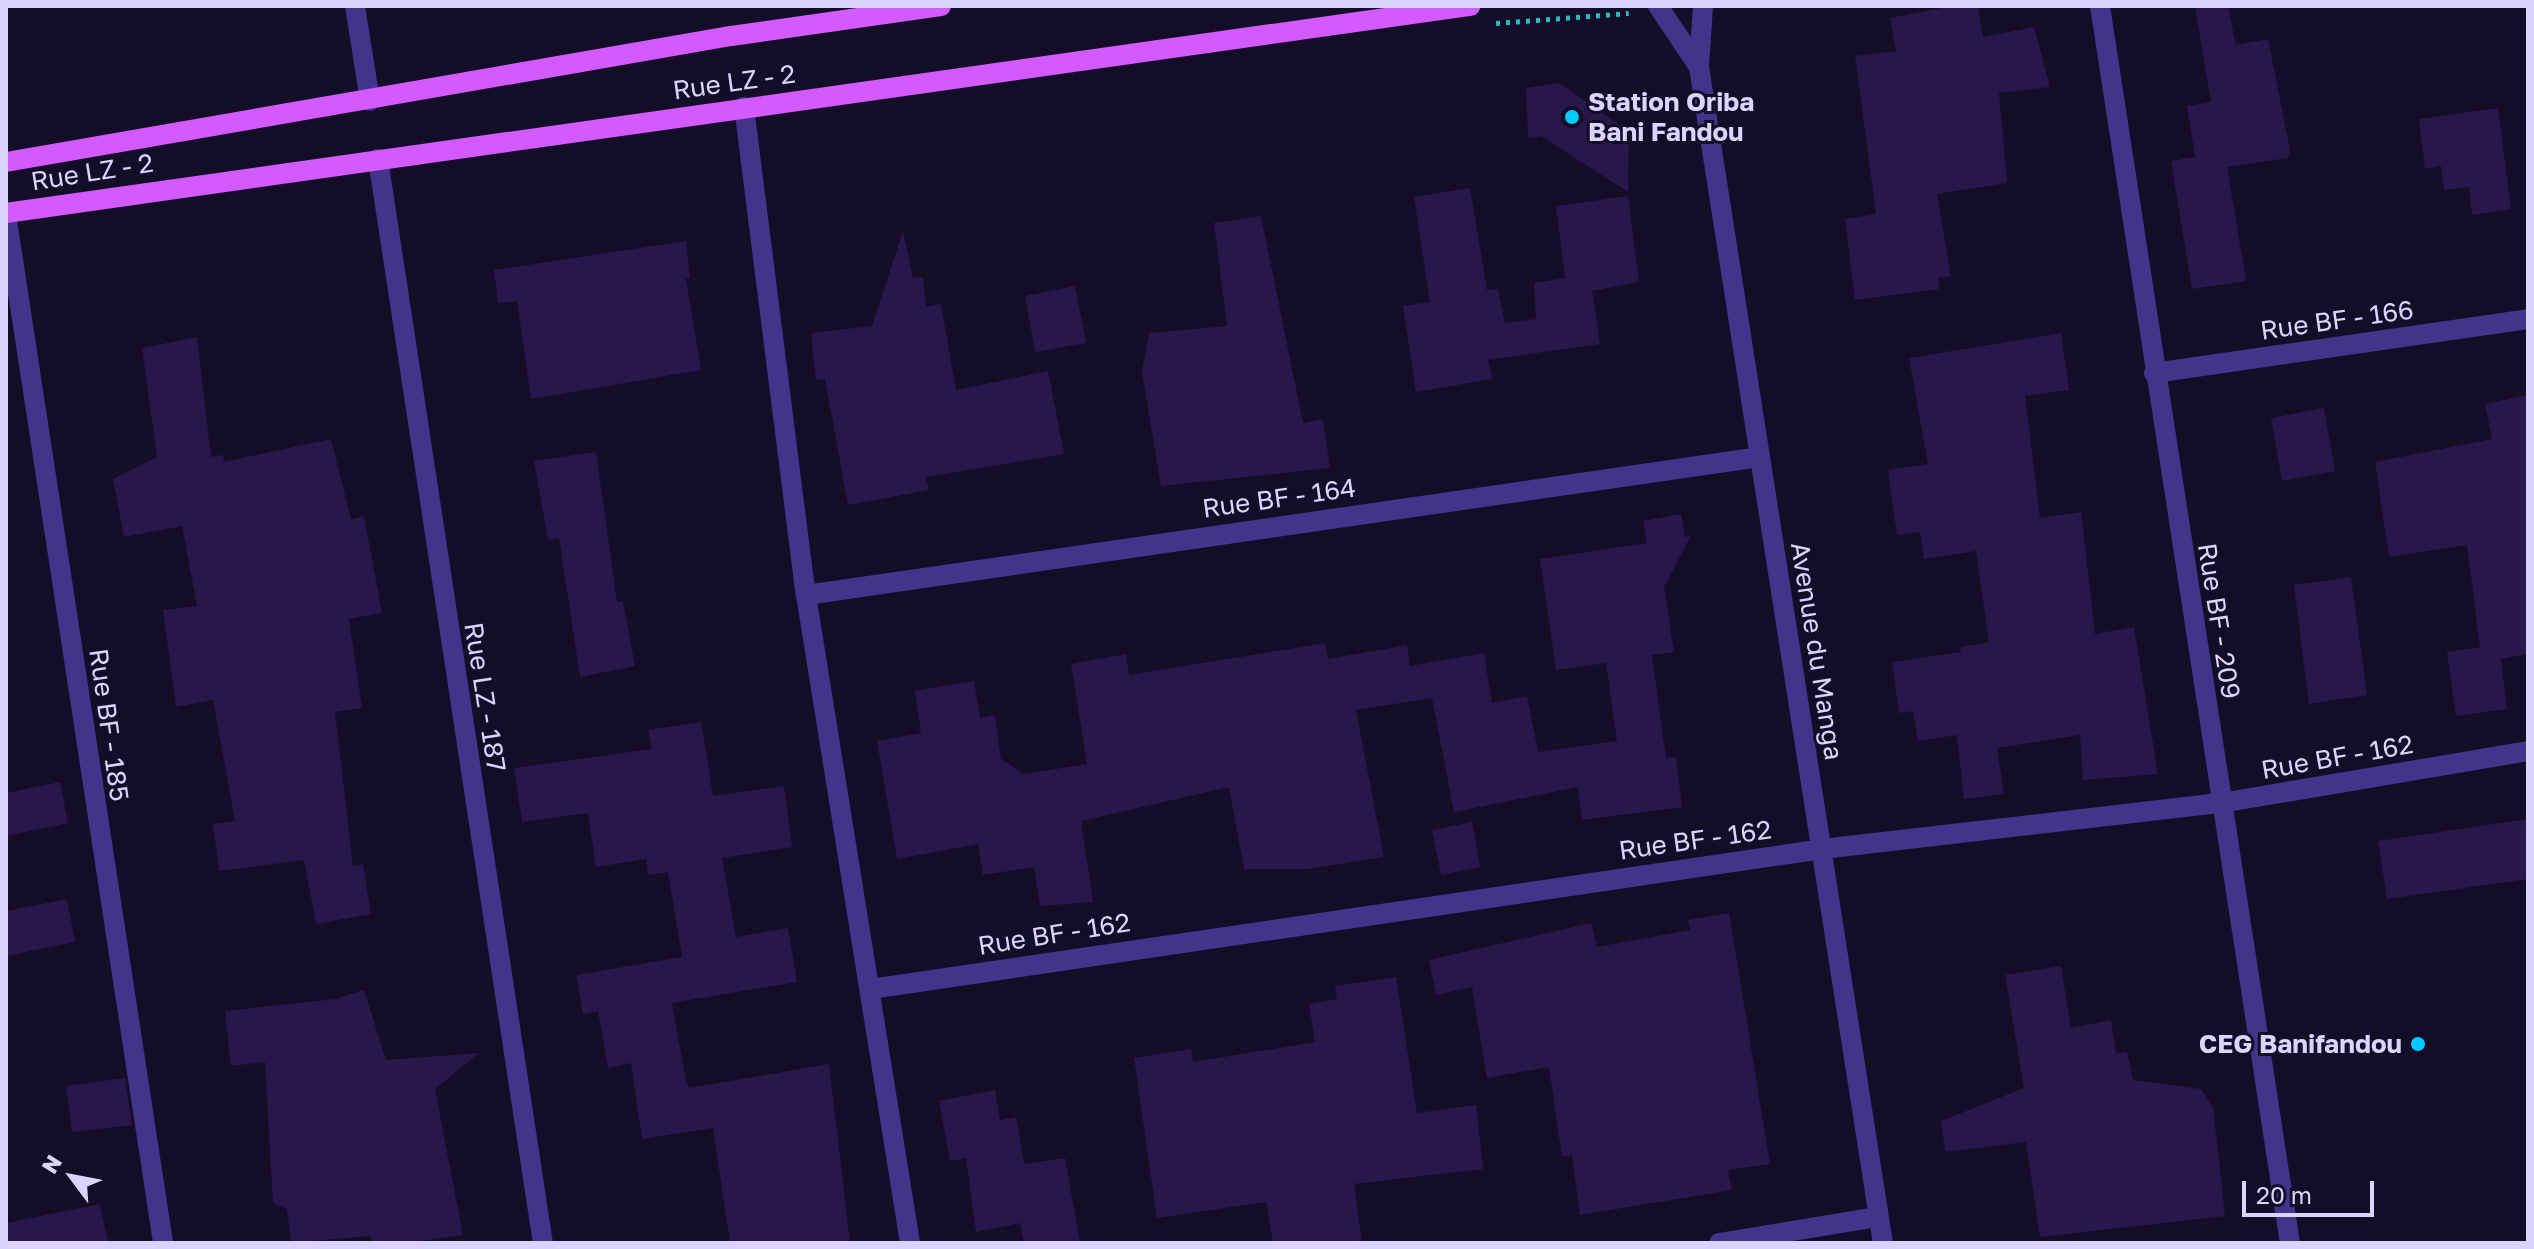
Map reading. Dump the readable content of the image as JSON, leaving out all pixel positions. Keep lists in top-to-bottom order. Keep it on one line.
{"streets":{"main road":["Rue LZ - 2"],"street":["Rue BF - 166","Rue BF - 164","Rue BF - 209","Avenue du Manga","Rue LZ - 187","Rue BF - 185","Rue BF - 162"]},"crossings":[["Rue LZ - 2","Rue LZ - 187"],["Rue LZ - 2","Rue BF - 185"],["Rue BF - 166","Rue BF - 209"],["Rue BF - 164","Avenue du Manga"],["Rue BF - 209","Rue BF - 162"],["Avenue du Manga","Rue BF - 162"]],"places":["Station Oriba Bani Fandou","CEG Banifandou"],"scale_bar":"20 m","north":"top left"}
